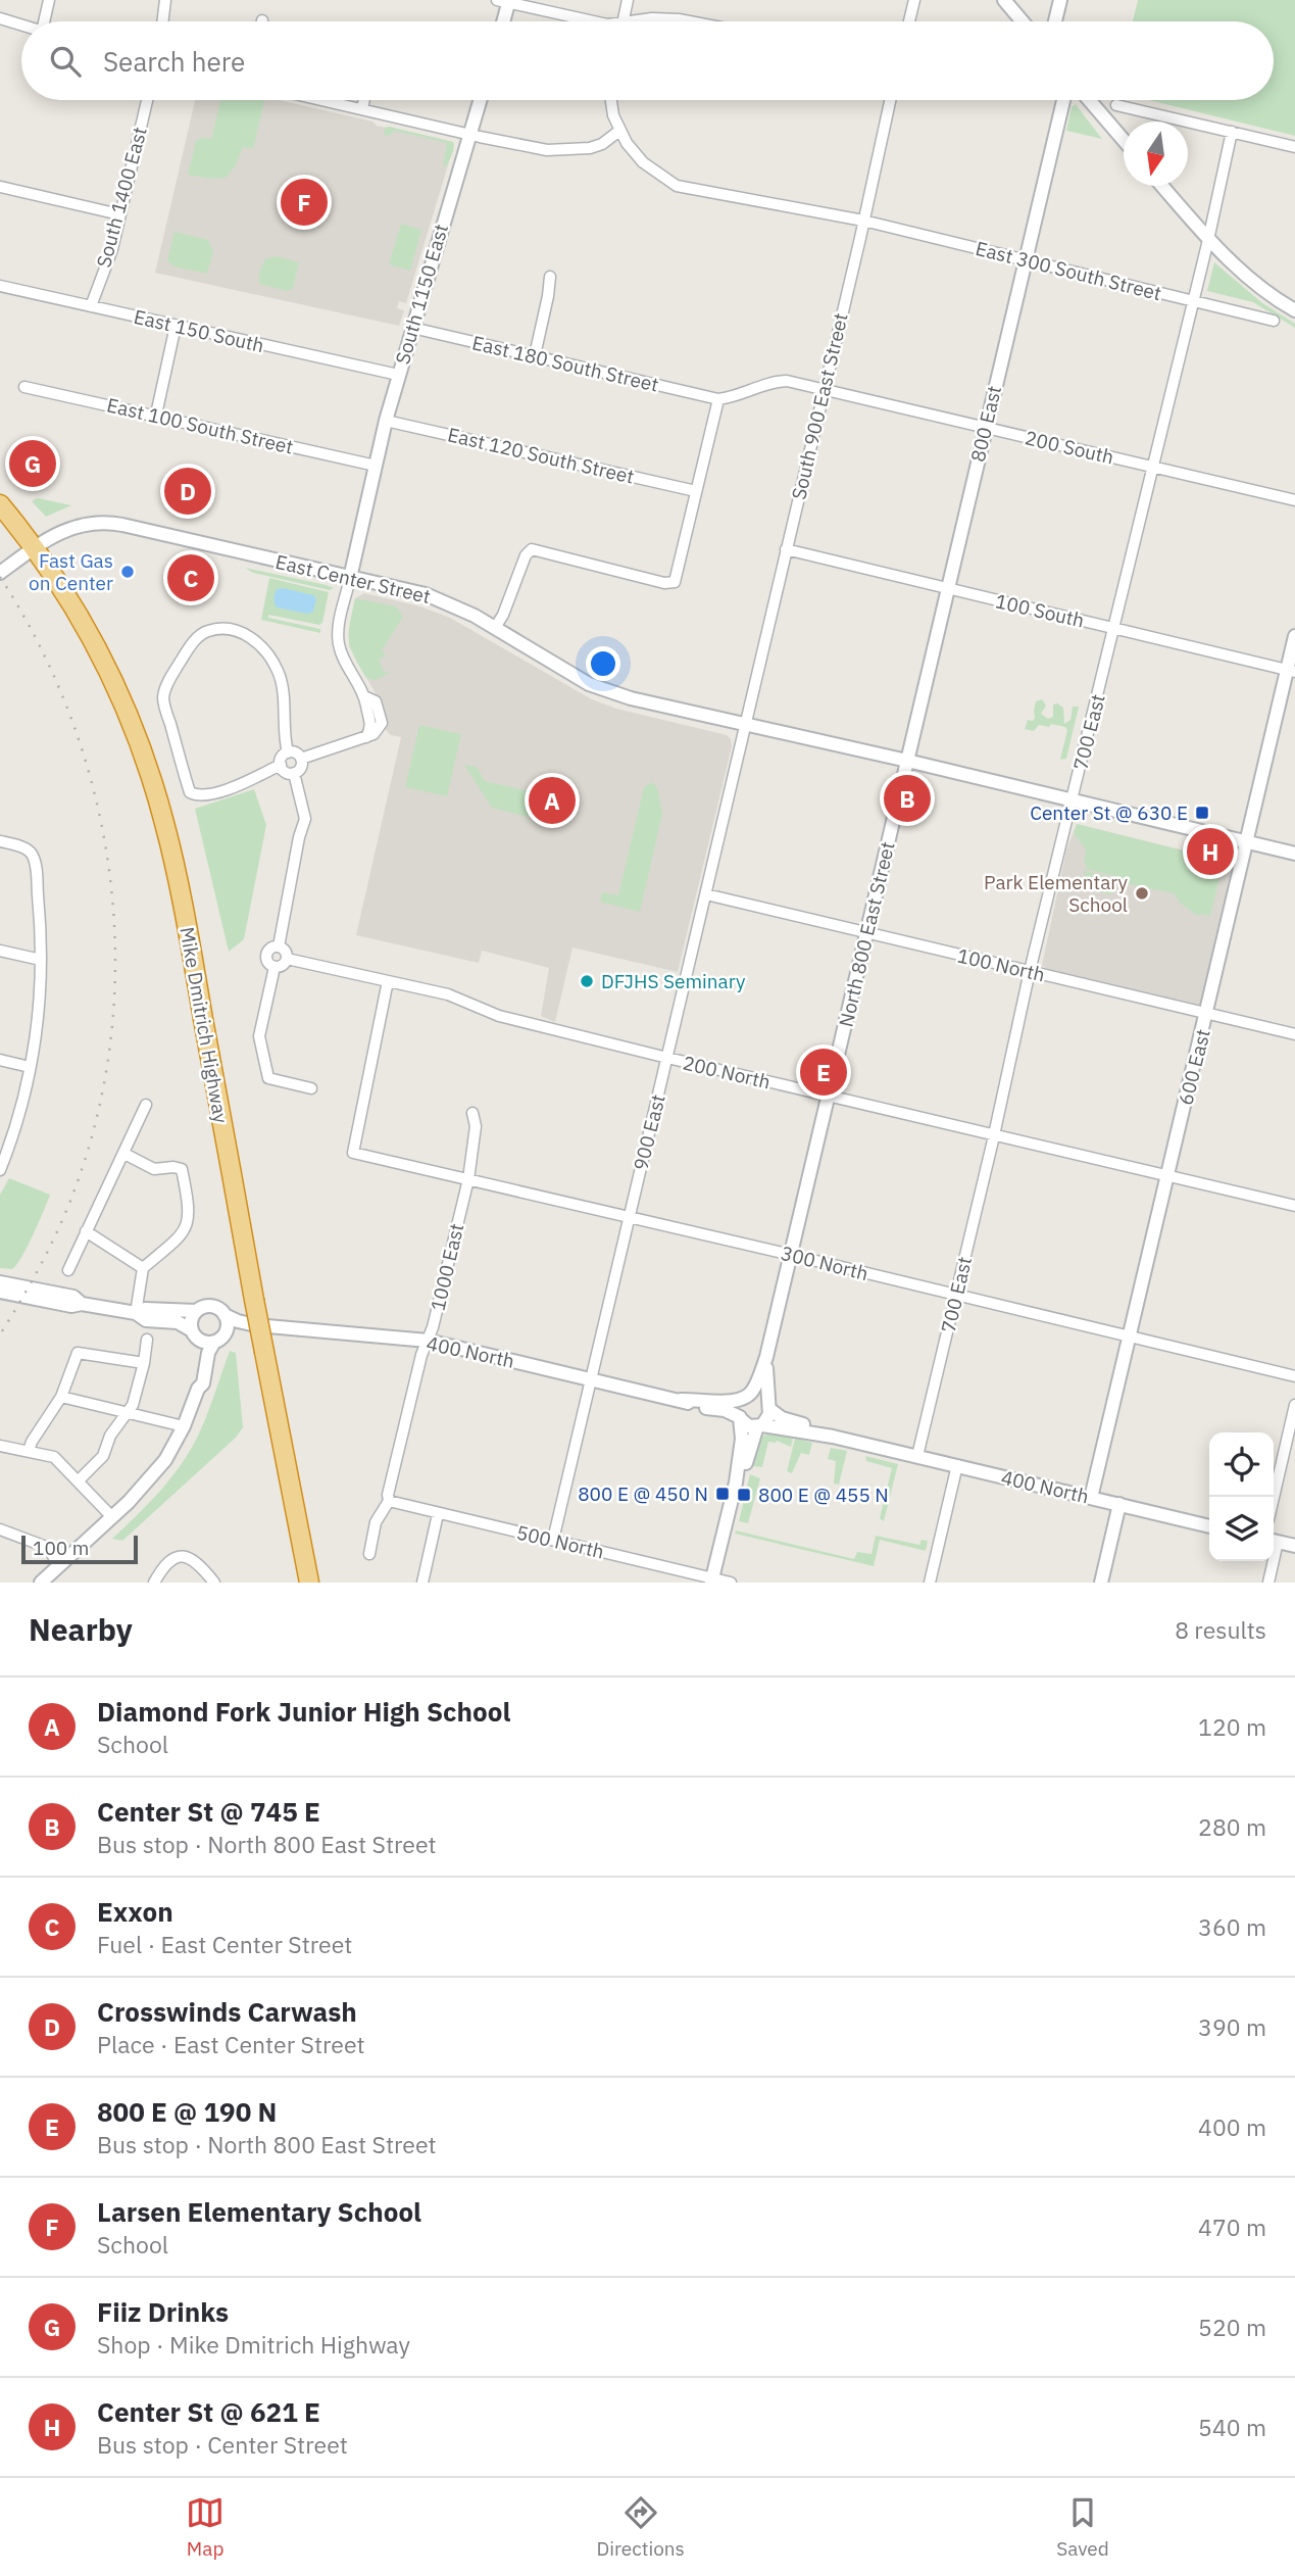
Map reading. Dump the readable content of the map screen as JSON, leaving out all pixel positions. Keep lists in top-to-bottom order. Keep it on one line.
{"streets":{"highway":["Mike Dmitrich Highway"],"main road":["South 1150 East","800 East","East Center Street","North 800 East Street","600 East","400 North"],"street":["South 1400 East","East 300 South Street","East 150 South","East 180 South Street","South 900 East Street","East 100 South Street","200 South","East 120 South Street","100 South","700 East","100 North","200 North","900 East","300 North","1000 East","500 North"]},"crossings":[["South 1400 East","East 150 South"],["East 300 South Street","South 900 East Street"],["East 300 South Street","800 East"],["East 300 South Street","700 East"],["South 1150 East","East 150 South"],["South 1150 East","East 180 South Street"],["South 1150 East","East 100 South Street"],["South 1150 East","East 120 South Street"],["South 1150 East","East Center Street"],["East 180 South Street","200 South"],["South 900 East Street","200 South"],["South 900 East Street","East Center Street"],["South 900 East Street","100 South"],["South 900 East Street","900 East"],["800 East","200 South"],["800 East","East Center Street"],["800 East","100 South"],["800 East","North 800 East Street"],["200 South","700 East"],["East Center Street","700 East"],["East Center Street","North 800 East Street"],["East Center Street","Mike Dmitrich Highway"],["East Center Street","600 East"],["East Center Street","900 East"],["100 South","700 East"],["100 South","600 East"],["700 East","100 North"],["700 East","200 North"],["700 East","300 North"],["700 East","400 North"],["North 800 East Street","100 North"],["North 800 East Street","200 North"],["North 800 East Street","300 North"],["100 North","600 East"],["100 North","900 East"],["600 East","200 North"],["600 East","300 North"],["600 East","400 North"],["200 North","900 East"],["200 North","300 North"],["900 East","300 North"],["900 East","400 North"],["900 East","500 North"],["300 North","1000 East"],["1000 East","400 North"],["1000 East","500 North"]],"places":{"other":["Fast Gas on Center","Park Elementary School","DFJHS Seminary"],"transit":["Center St @ 630 E","800 E @ 450 N","800 E @ 455 N"]},"scale_bar":"100 m","north":"bottom","page":{"search":"Search here","pins":["F","G","D","C","B","A","H","E"],"scale":"100 m","heading":["Nearby","8 results"],"list":[{"mark":"A","name":"Diamond Fork Junior High School","note":"School","value":"120 m"},{"mark":"B","name":"Center St @ 745 E","note":"Bus stop · North 800 East Street","value":"280 m"},{"mark":"C","name":"Exxon","note":"Fuel · East Center Street","value":"360 m"},{"mark":"D","name":"Crosswinds Carwash","note":"Place · East Center Street","value":"390 m"},{"mark":"E","name":"800 E @ 190 N","note":"Bus stop · North 800 East Street","value":"400 m"},{"mark":"F","name":"Larsen Elementary School","note":"School","value":"470 m"},{"mark":"G","name":"Fiiz Drinks","note":"Shop · Mike Dmitrich Highway","value":"520 m"},{"mark":"H","name":"Center St @ 621 E","note":"Bus stop · Center Street","value":"540 m"}],"nav":["Map","Directions","Saved"]}}
